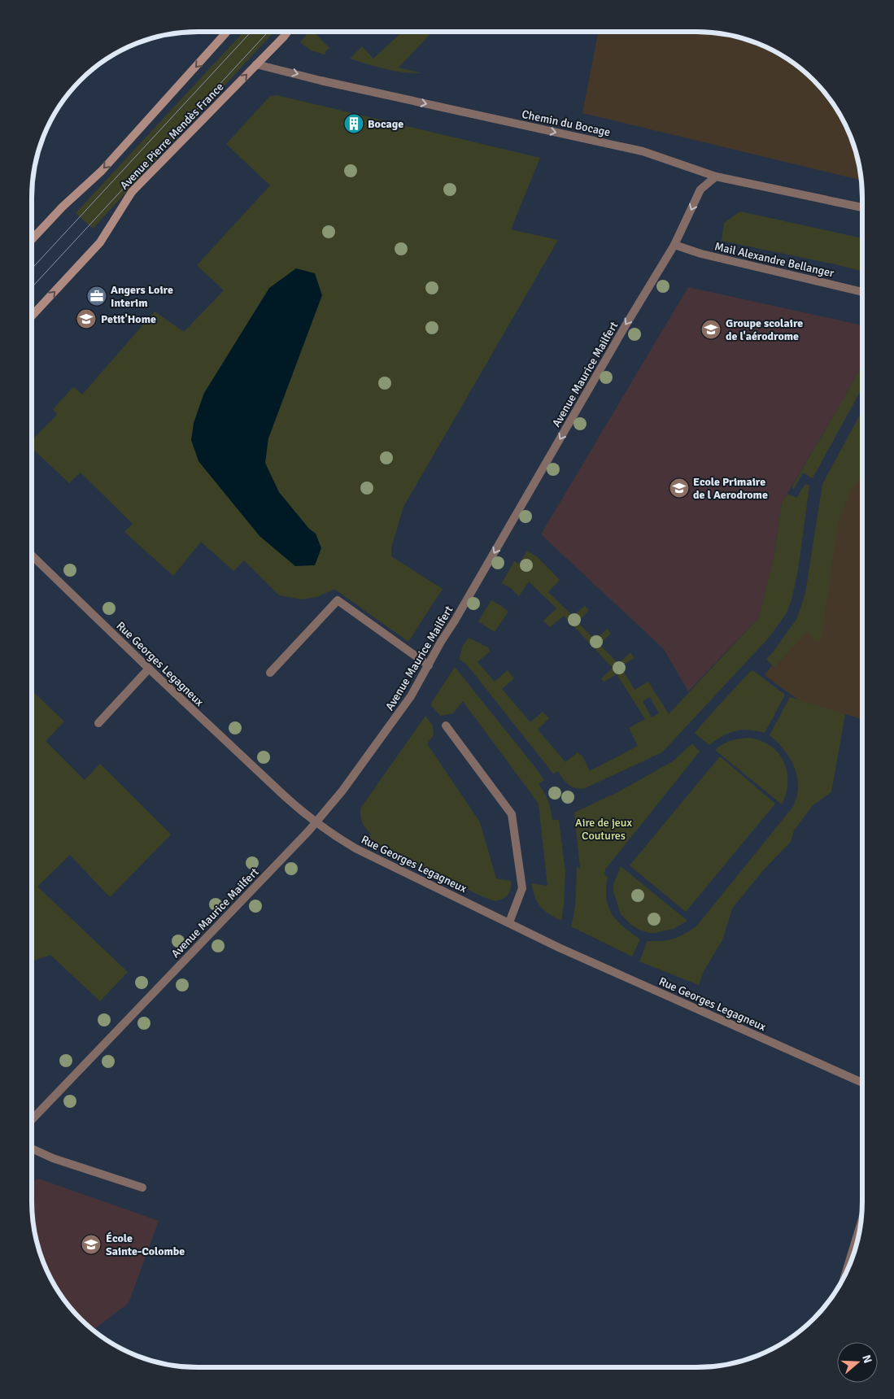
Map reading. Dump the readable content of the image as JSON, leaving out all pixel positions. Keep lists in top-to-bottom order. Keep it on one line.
{"streets":{"main road":["Avenue Pierre Mendès France"],"street":["Chemin du Bocage","Mail Alexandre Bellanger","Avenue Maurice Mailfert","Rue Georges Legagneux"]},"crossings":[["Chemin du Bocage","Avenue Pierre Mendès France"],["Chemin du Bocage","Avenue Maurice Mailfert"],["Mail Alexandre Bellanger","Avenue Maurice Mailfert"],["Avenue Maurice Mailfert","Rue Georges Legagneux"]],"one_way":["Chemin du Bocage","Avenue Maurice Mailfert"],"parks":["Aire de jeux Coutures"],"places":{"building":["Bocage"],"office":["Angers Loire Interim"],"school or university":["Petit'Home","Groupe scolaire de l'aérodrome","Ecole Primaire de l Aerodrome","École Sainte-Colombe"]},"north":"right"}
